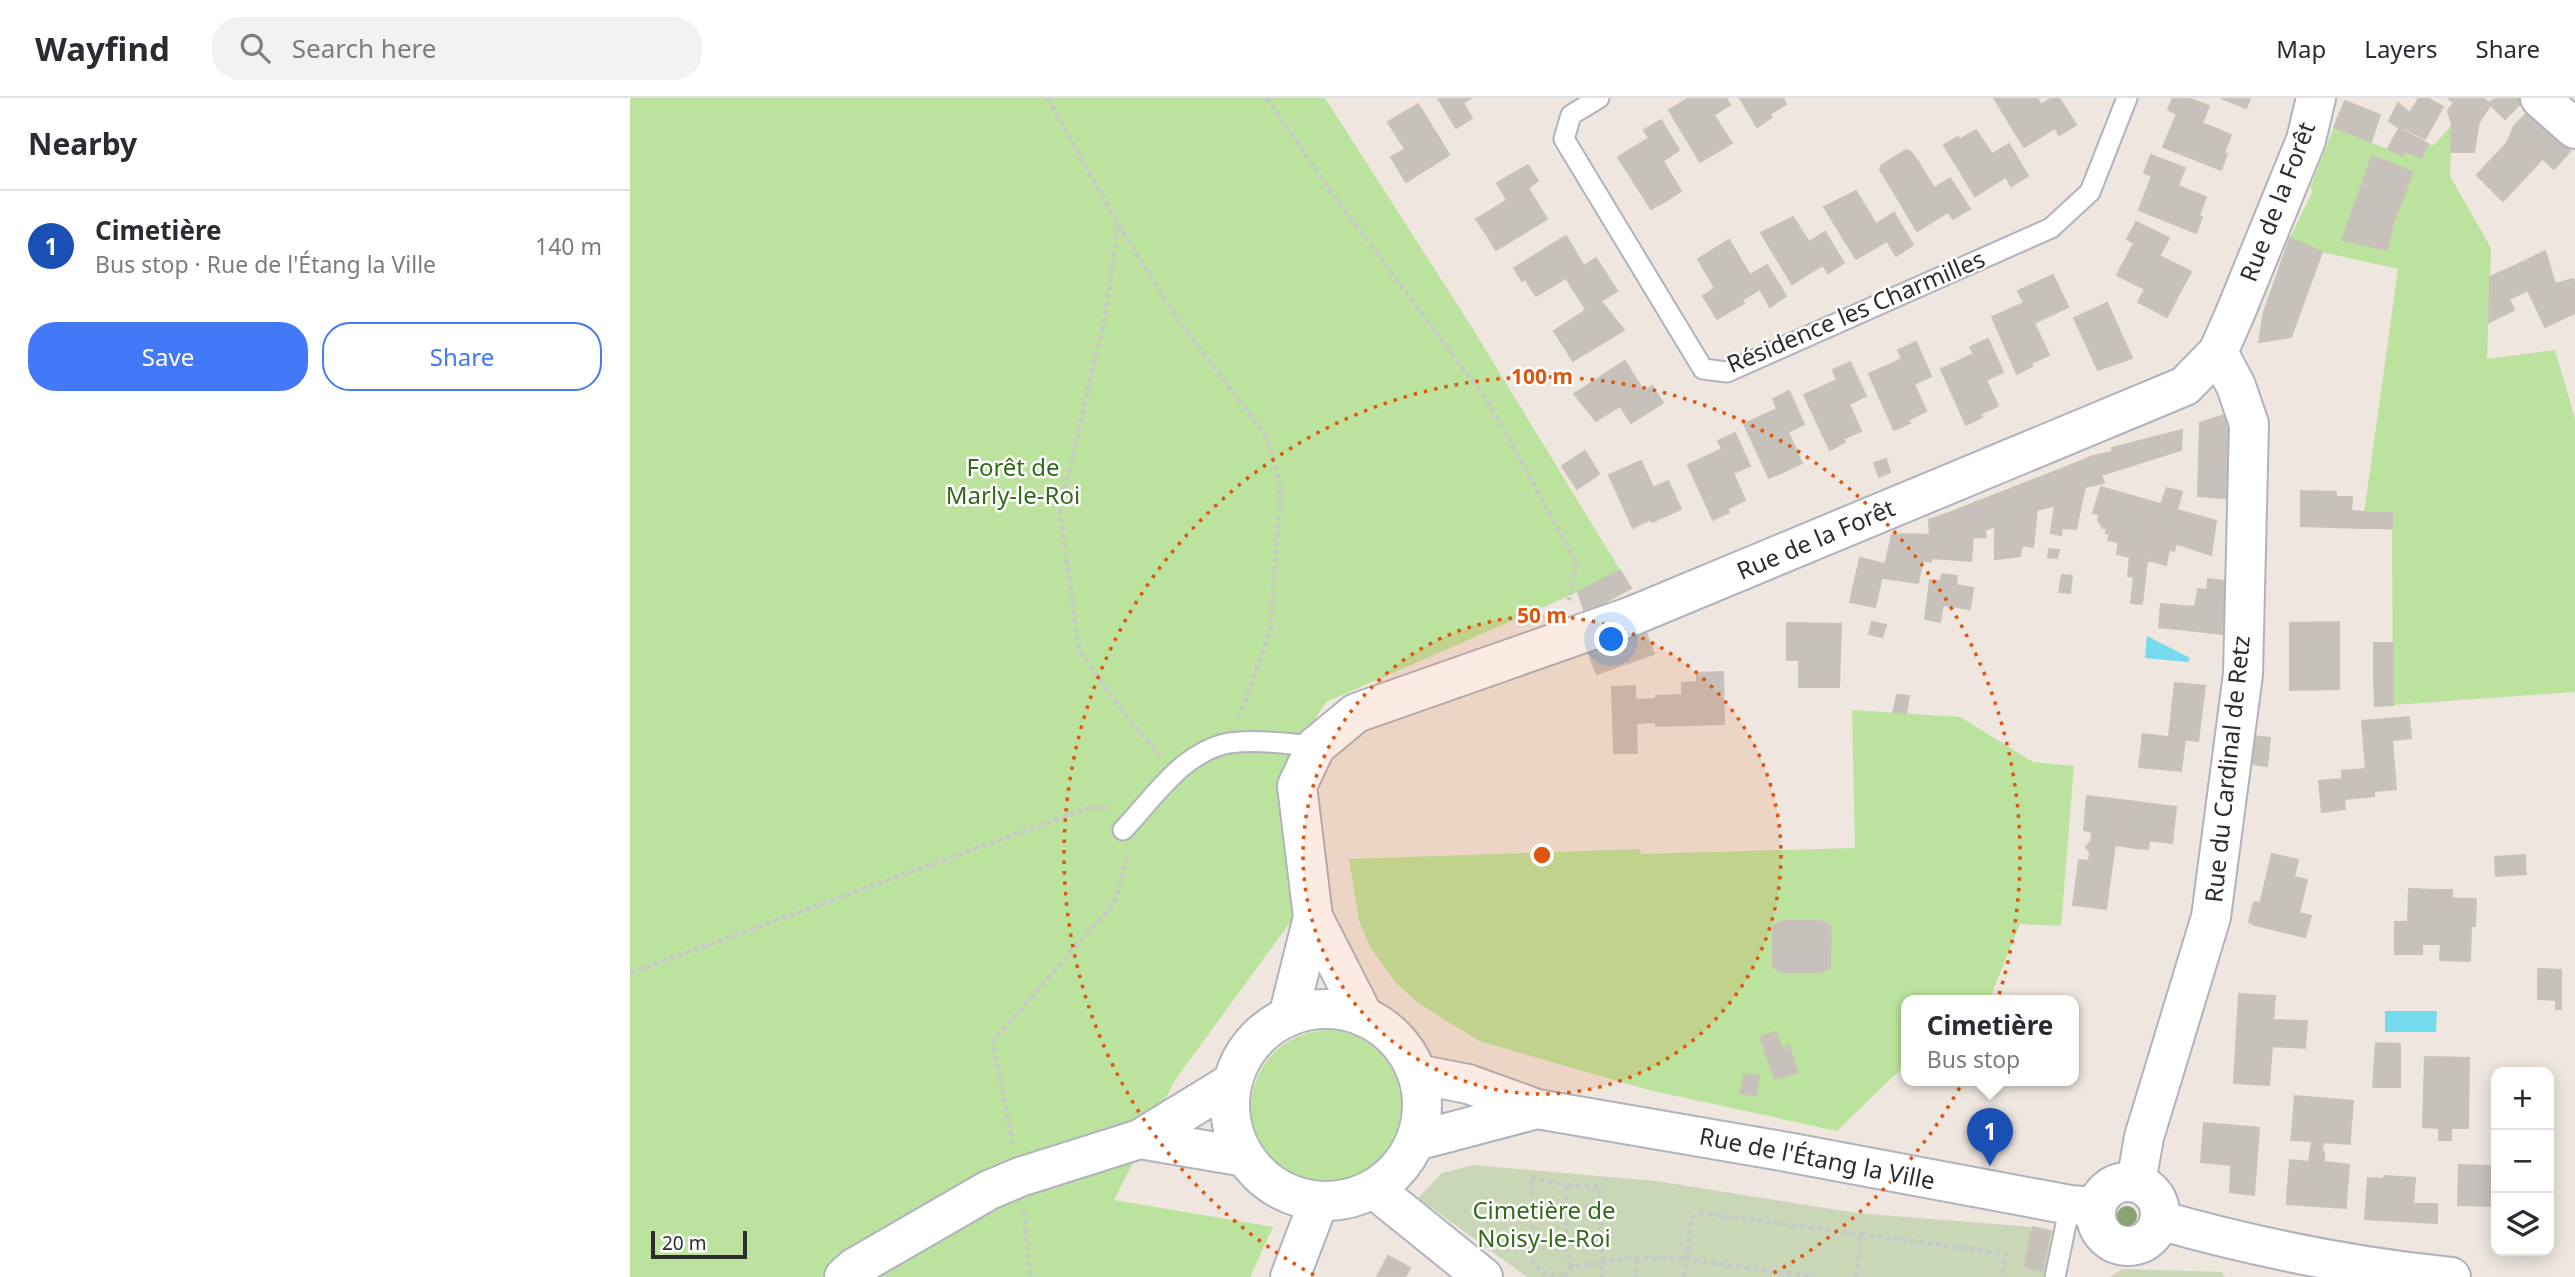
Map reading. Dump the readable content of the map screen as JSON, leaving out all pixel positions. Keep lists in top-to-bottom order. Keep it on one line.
{"streets":{"street":["Rue de la Forêt","Rue du Cardinal de Retz","Rue de l'Étang la Ville"],"lane":["Résidence les Charmilles"]},"crossings":[["Rue de la Forêt","Rue du Cardinal de Retz"],["Rue de la Forêt","Rue de l'Étang la Ville"],["Rue du Cardinal de Retz","Rue de l'Étang la Ville"]],"parks":["Forêt de Marly-le-Roi","Cimetière de Noisy-le-Roi"],"scale_bar":"20 m","page":{"header":"Wayfind","search":"Search here","nav":["Map","Layers","Share"],"heading":"Nearby","list":[{"mark":"1","name":"Cimetière","note":"Bus stop · Rue de l'Étang la Ville","value":"140 m"}],"buttons":["Save","Share"],"popup":["Cimetière","Bus stop"],"map_buttons":["+","−"],"pins":"1","scale":"20 m"},"rings":["100 m","50 m"]}
